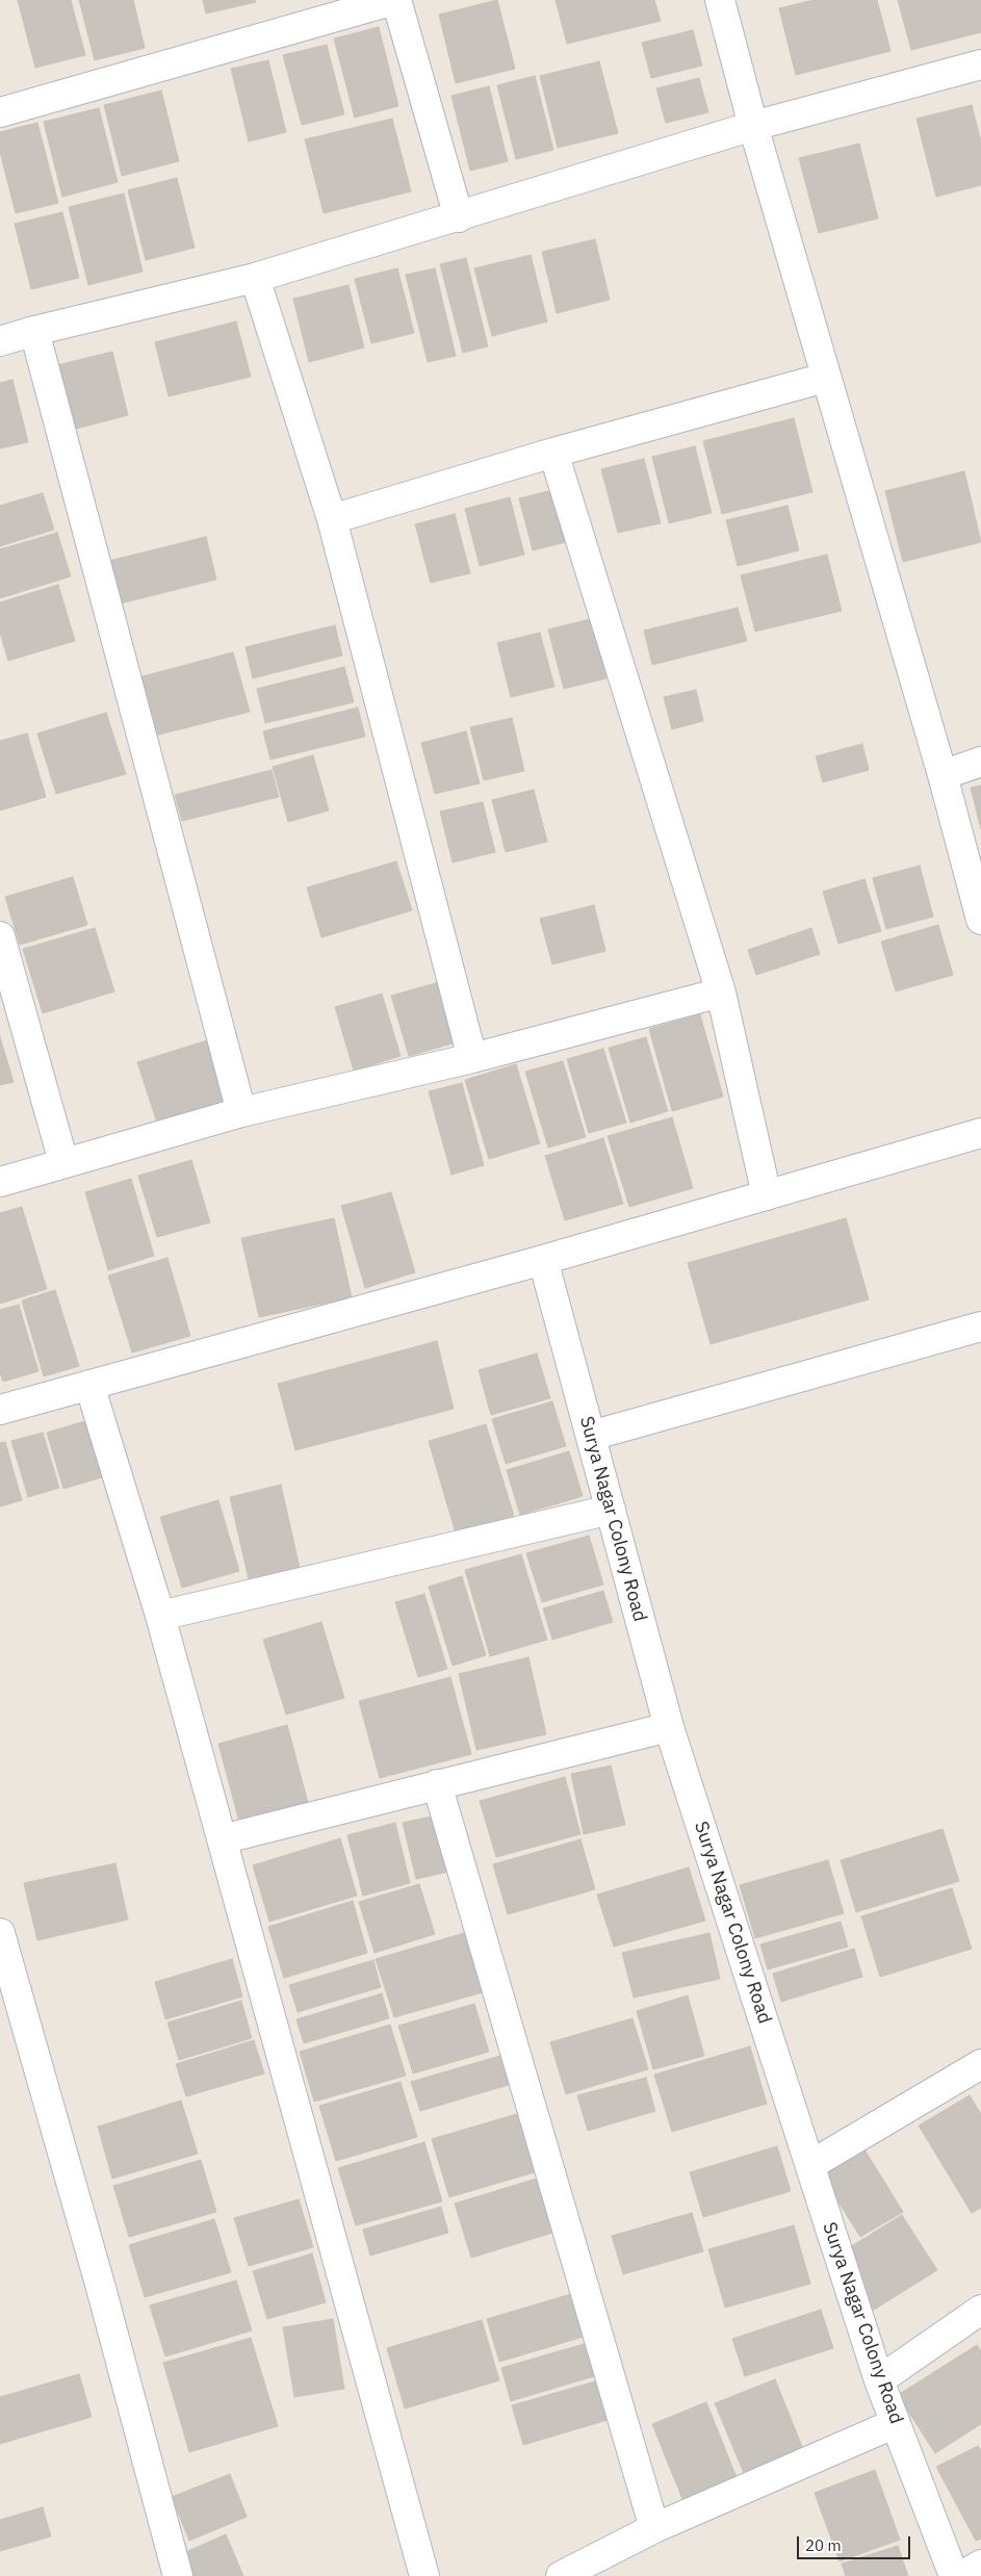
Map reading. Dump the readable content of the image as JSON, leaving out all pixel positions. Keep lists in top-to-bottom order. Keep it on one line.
{"streets":{"street":["Surya Nagar Colony Road"]},"scale_bar":"20 m"}
